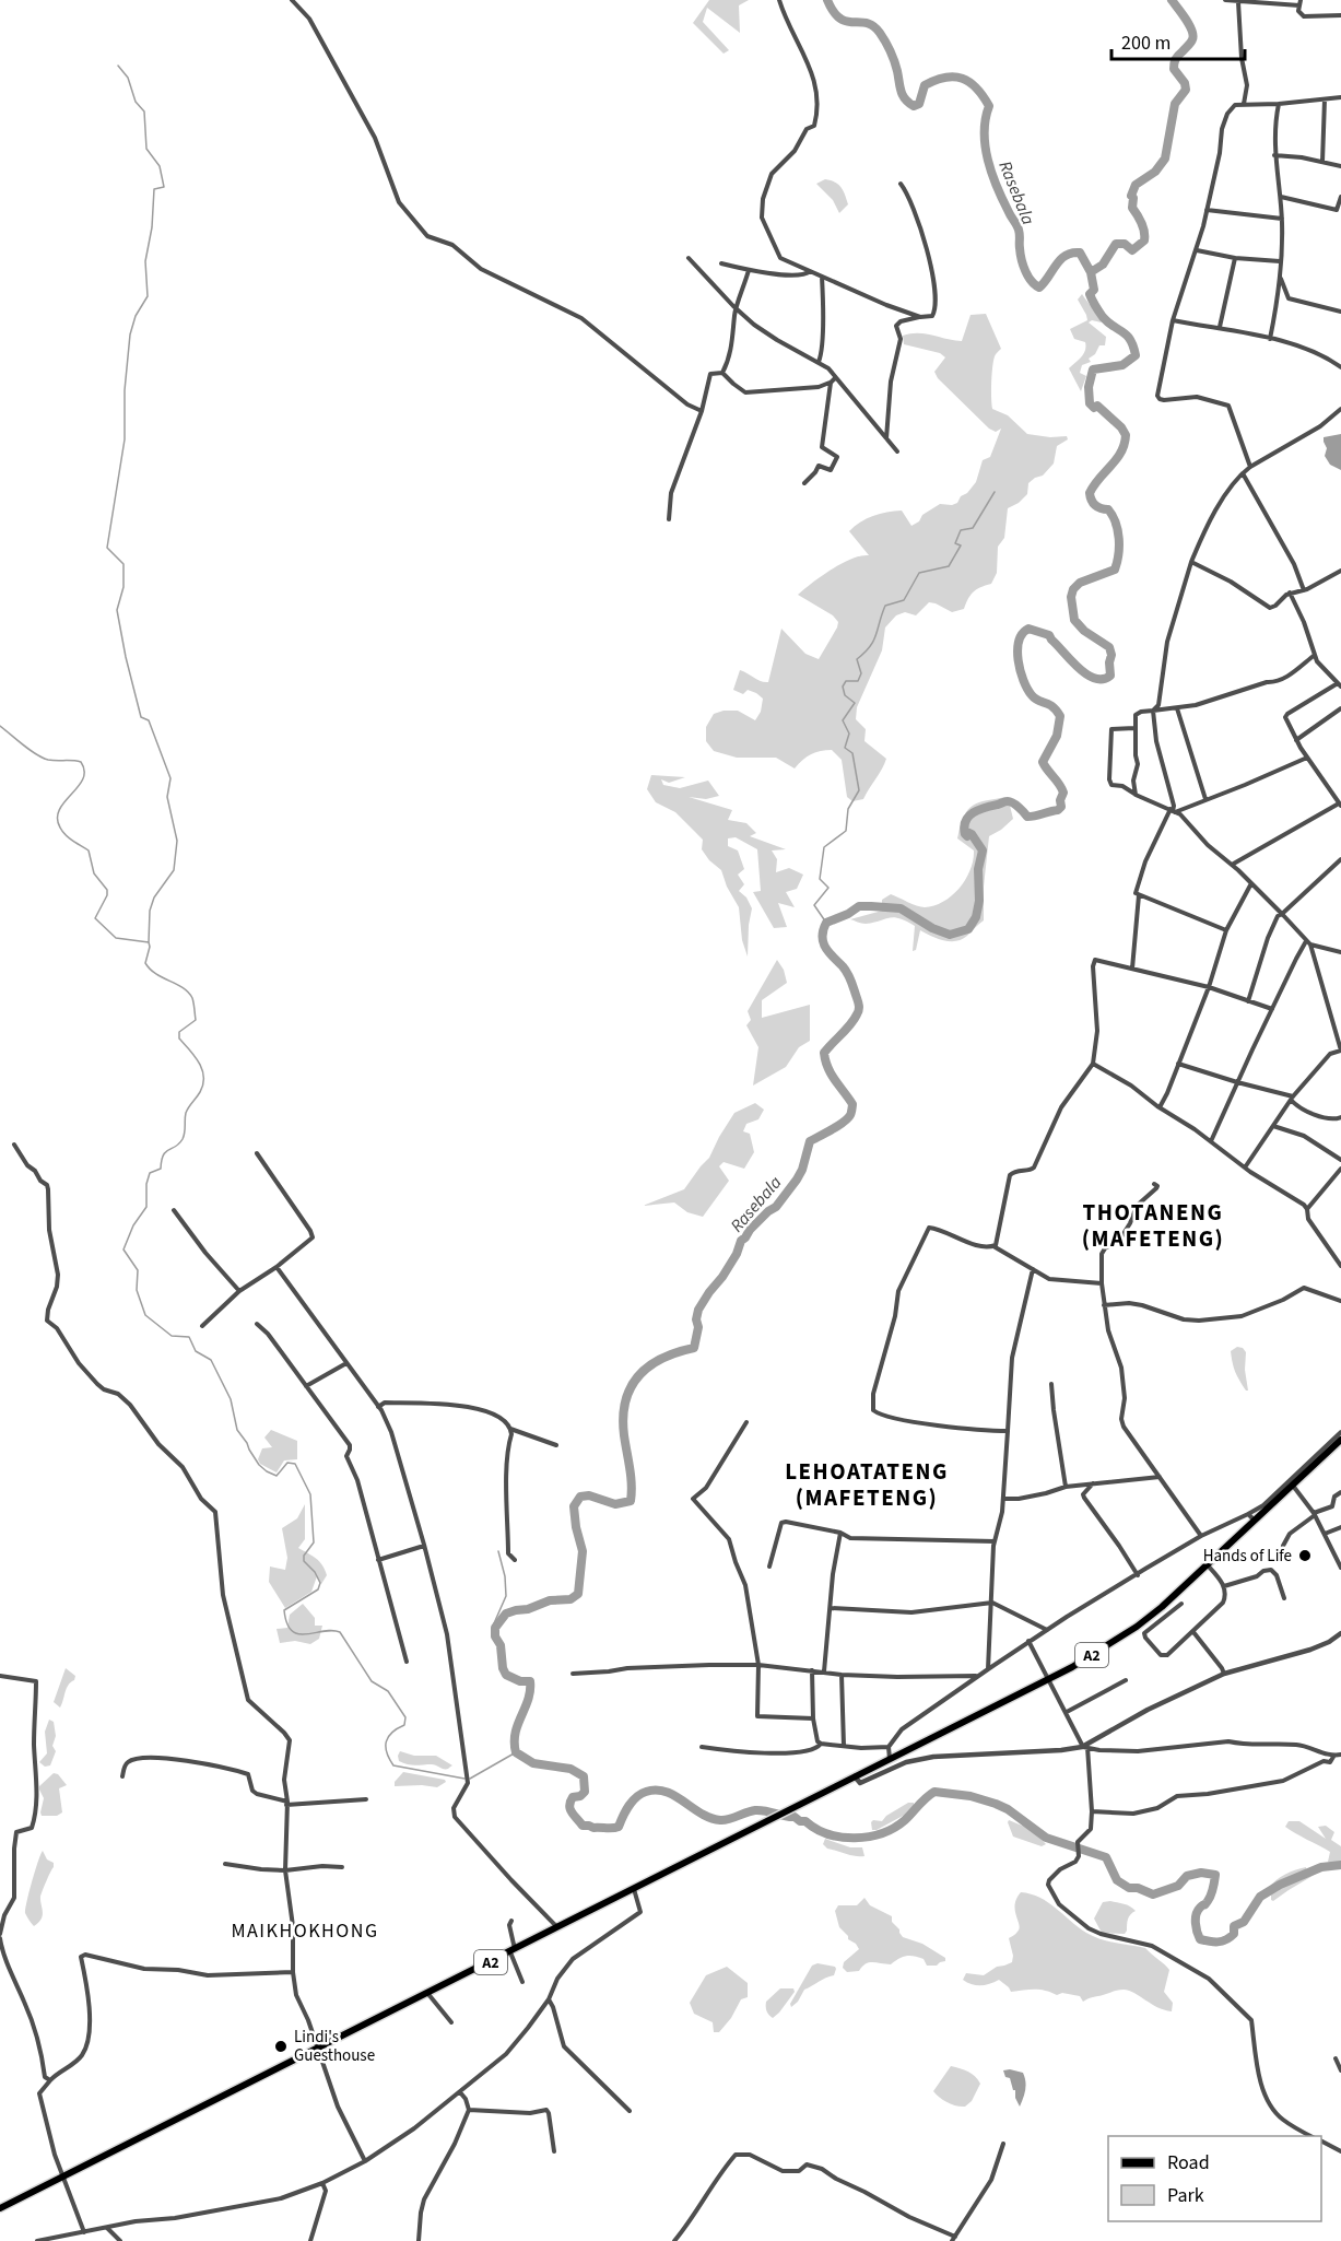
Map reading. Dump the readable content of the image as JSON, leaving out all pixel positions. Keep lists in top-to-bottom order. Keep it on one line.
{"streets":{"main road":["A2"]},"districts":["THOTANENG (MAFETENG)","LEHOATATENG (MAFETENG)","MAIKHOKHONG"],"water":["Rasebala"],"places":["Hands of Life","Lindi's Guesthouse"],"legend":["Road","Park"],"scale_bar":"200 m"}
